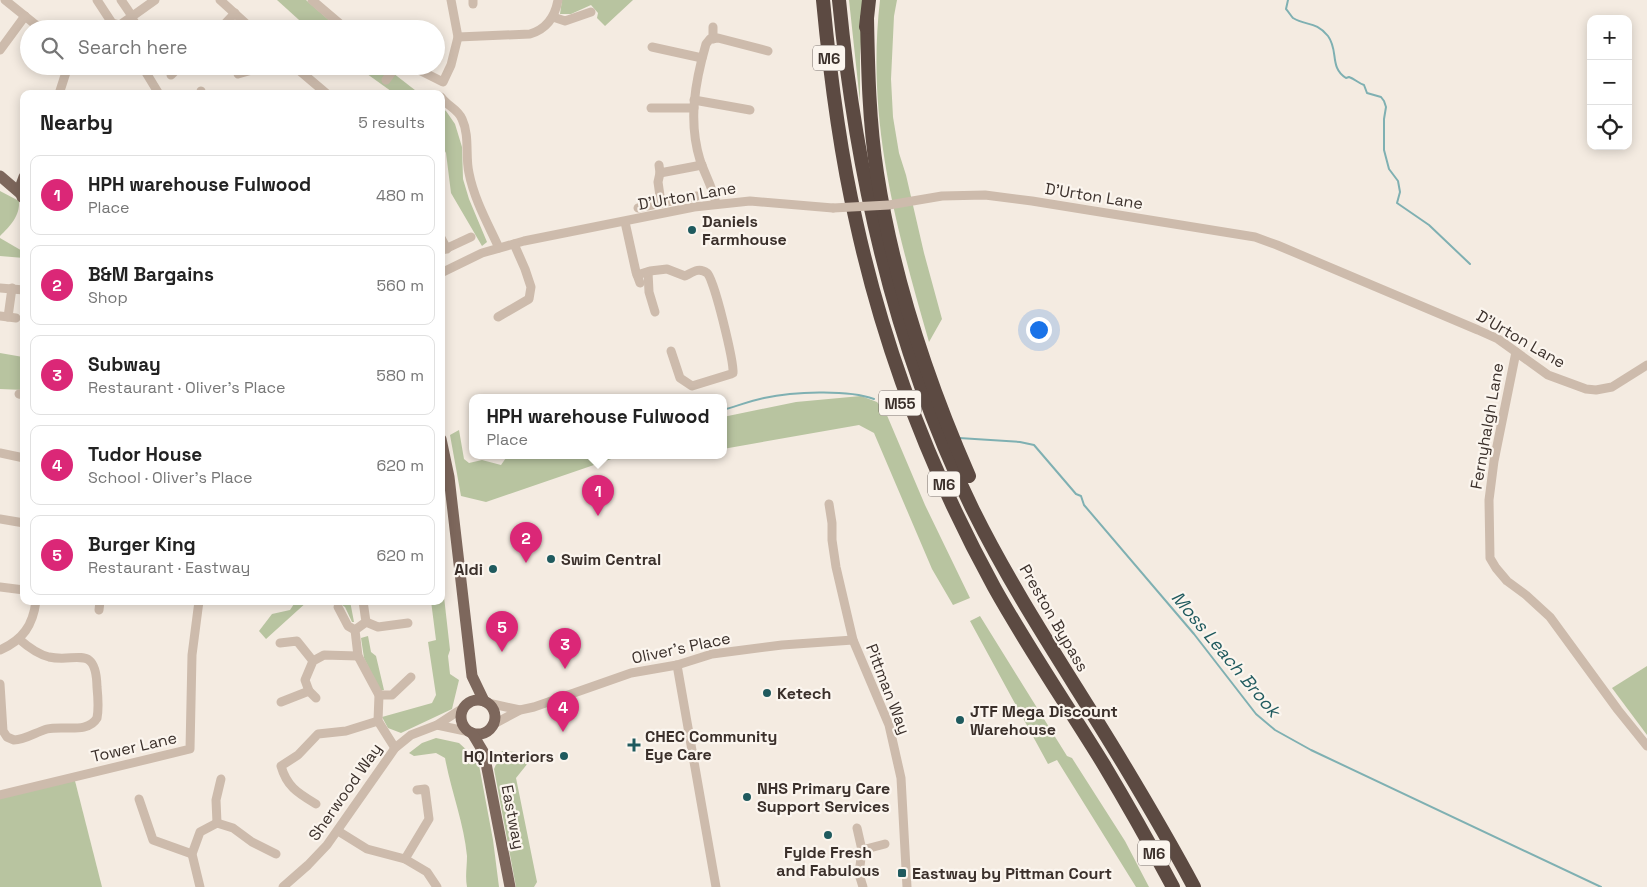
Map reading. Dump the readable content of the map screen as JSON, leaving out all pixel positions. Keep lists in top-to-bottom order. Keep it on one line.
{"streets":{"highway":["M6","M55","Preston Bypass"],"main road":["Eastway"],"street":["D'Urton Lane","Fernyhalgh Lane","Oliver's Place","Pittman Way","Tower Lane","Sherwood Way"]},"crossings":[["M6","M55"],["M6","Preston Bypass"],["D'Urton Lane","Fernyhalgh Lane"],["M55","Preston Bypass"],["Oliver's Place","Pittman Way"],["Oliver's Place","Sherwood Way"],["Oliver's Place","Eastway"],["Sherwood Way","Eastway"]],"water":["Moss Leach Brook"],"places":{"other":["Daniels Farmhouse","Swim Central","Aldi","Ketech","JTF Mega Discount Warehouse","HQ Interiors","NHS Primary Care Support Services","Fylde Fresh and Fabulous"],"health":["CHEC Community Eye Care"],"transit":["Eastway by Pittman Court"]},"page":{"map_buttons":["+","−"],"search":"Search here","heading":["Nearby","5 results"],"list":[{"mark":"1","name":"HPH warehouse Fulwood","note":"Place","value":"480 m"},{"mark":"2","name":"B&M Bargains","note":"Shop","value":"560 m"},{"mark":"3","name":"Subway","note":"Restaurant · Oliver's Place","value":"580 m"},{"mark":"4","name":"Tudor House","note":"School · Oliver's Place","value":"620 m"},{"mark":"5","name":"Burger King","note":"Restaurant · Eastway","value":"620 m"}],"popup":["HPH warehouse Fulwood","Place"],"pins":["1","2","5","3","4"]}}
